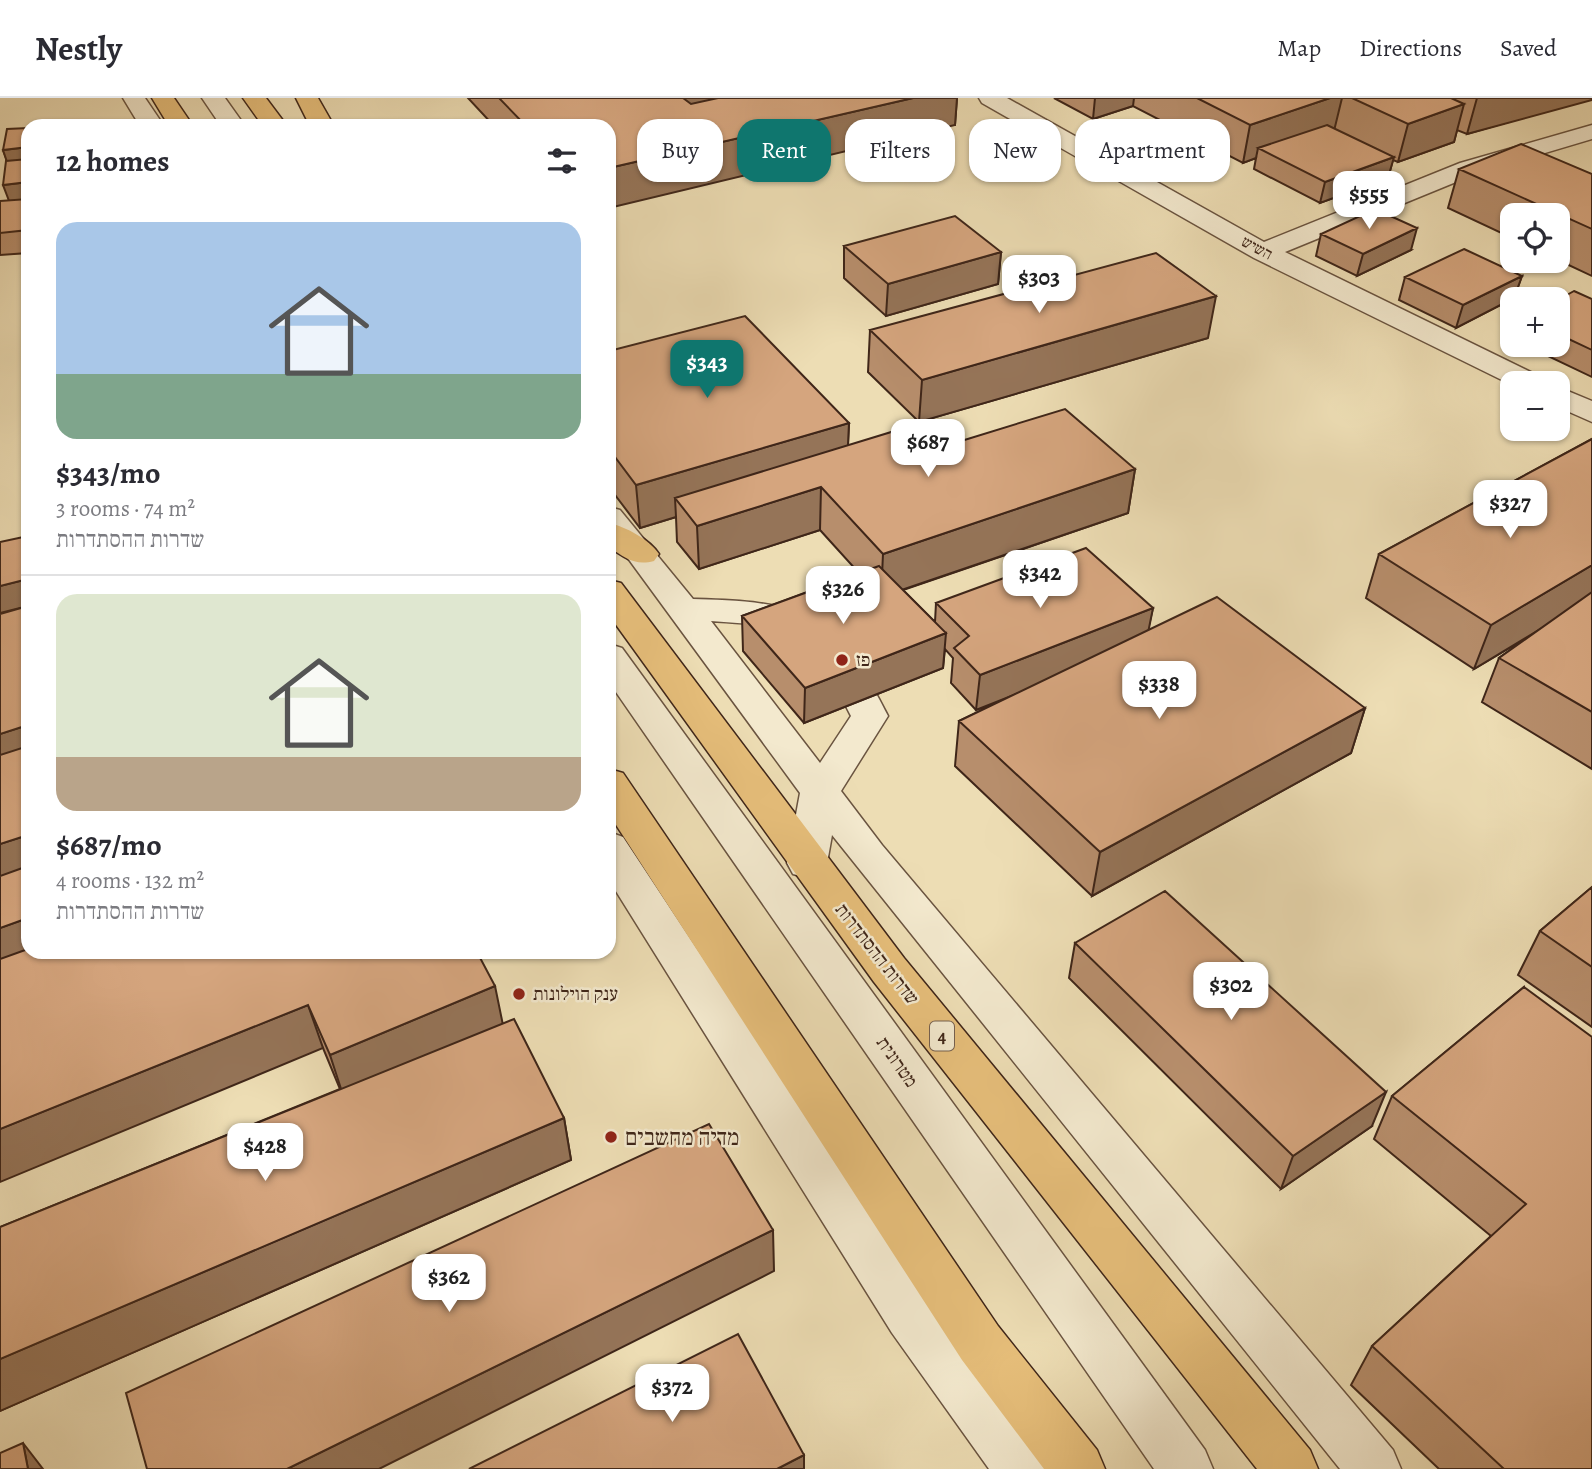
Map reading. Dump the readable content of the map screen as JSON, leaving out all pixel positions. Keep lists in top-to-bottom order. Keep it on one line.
{"streets":{"highway":["שדרות ההסתדרות","4"],"street":["השיש","מטרונית"]},"places":["פז","ענק הוילונות","מדיה מחשבים"],"page":{"header":"Nestly","nav":["Map","Directions","Saved"],"chip":["Buy","Rent","Filters","New","Apartment"],"heading":"12 homes","price":["$555","$303","$343","$687","$327","$342","$326","$338","$302","$428","$362","$372"],"map_buttons":["+","−"],"list":[{"name":"$343/mo","note":"3 rooms · 74 m² · שדרות ההסתדרות"},{"name":"$687/mo","note":"4 rooms · 132 m² · שדרות ההסתדרות"}]}}
